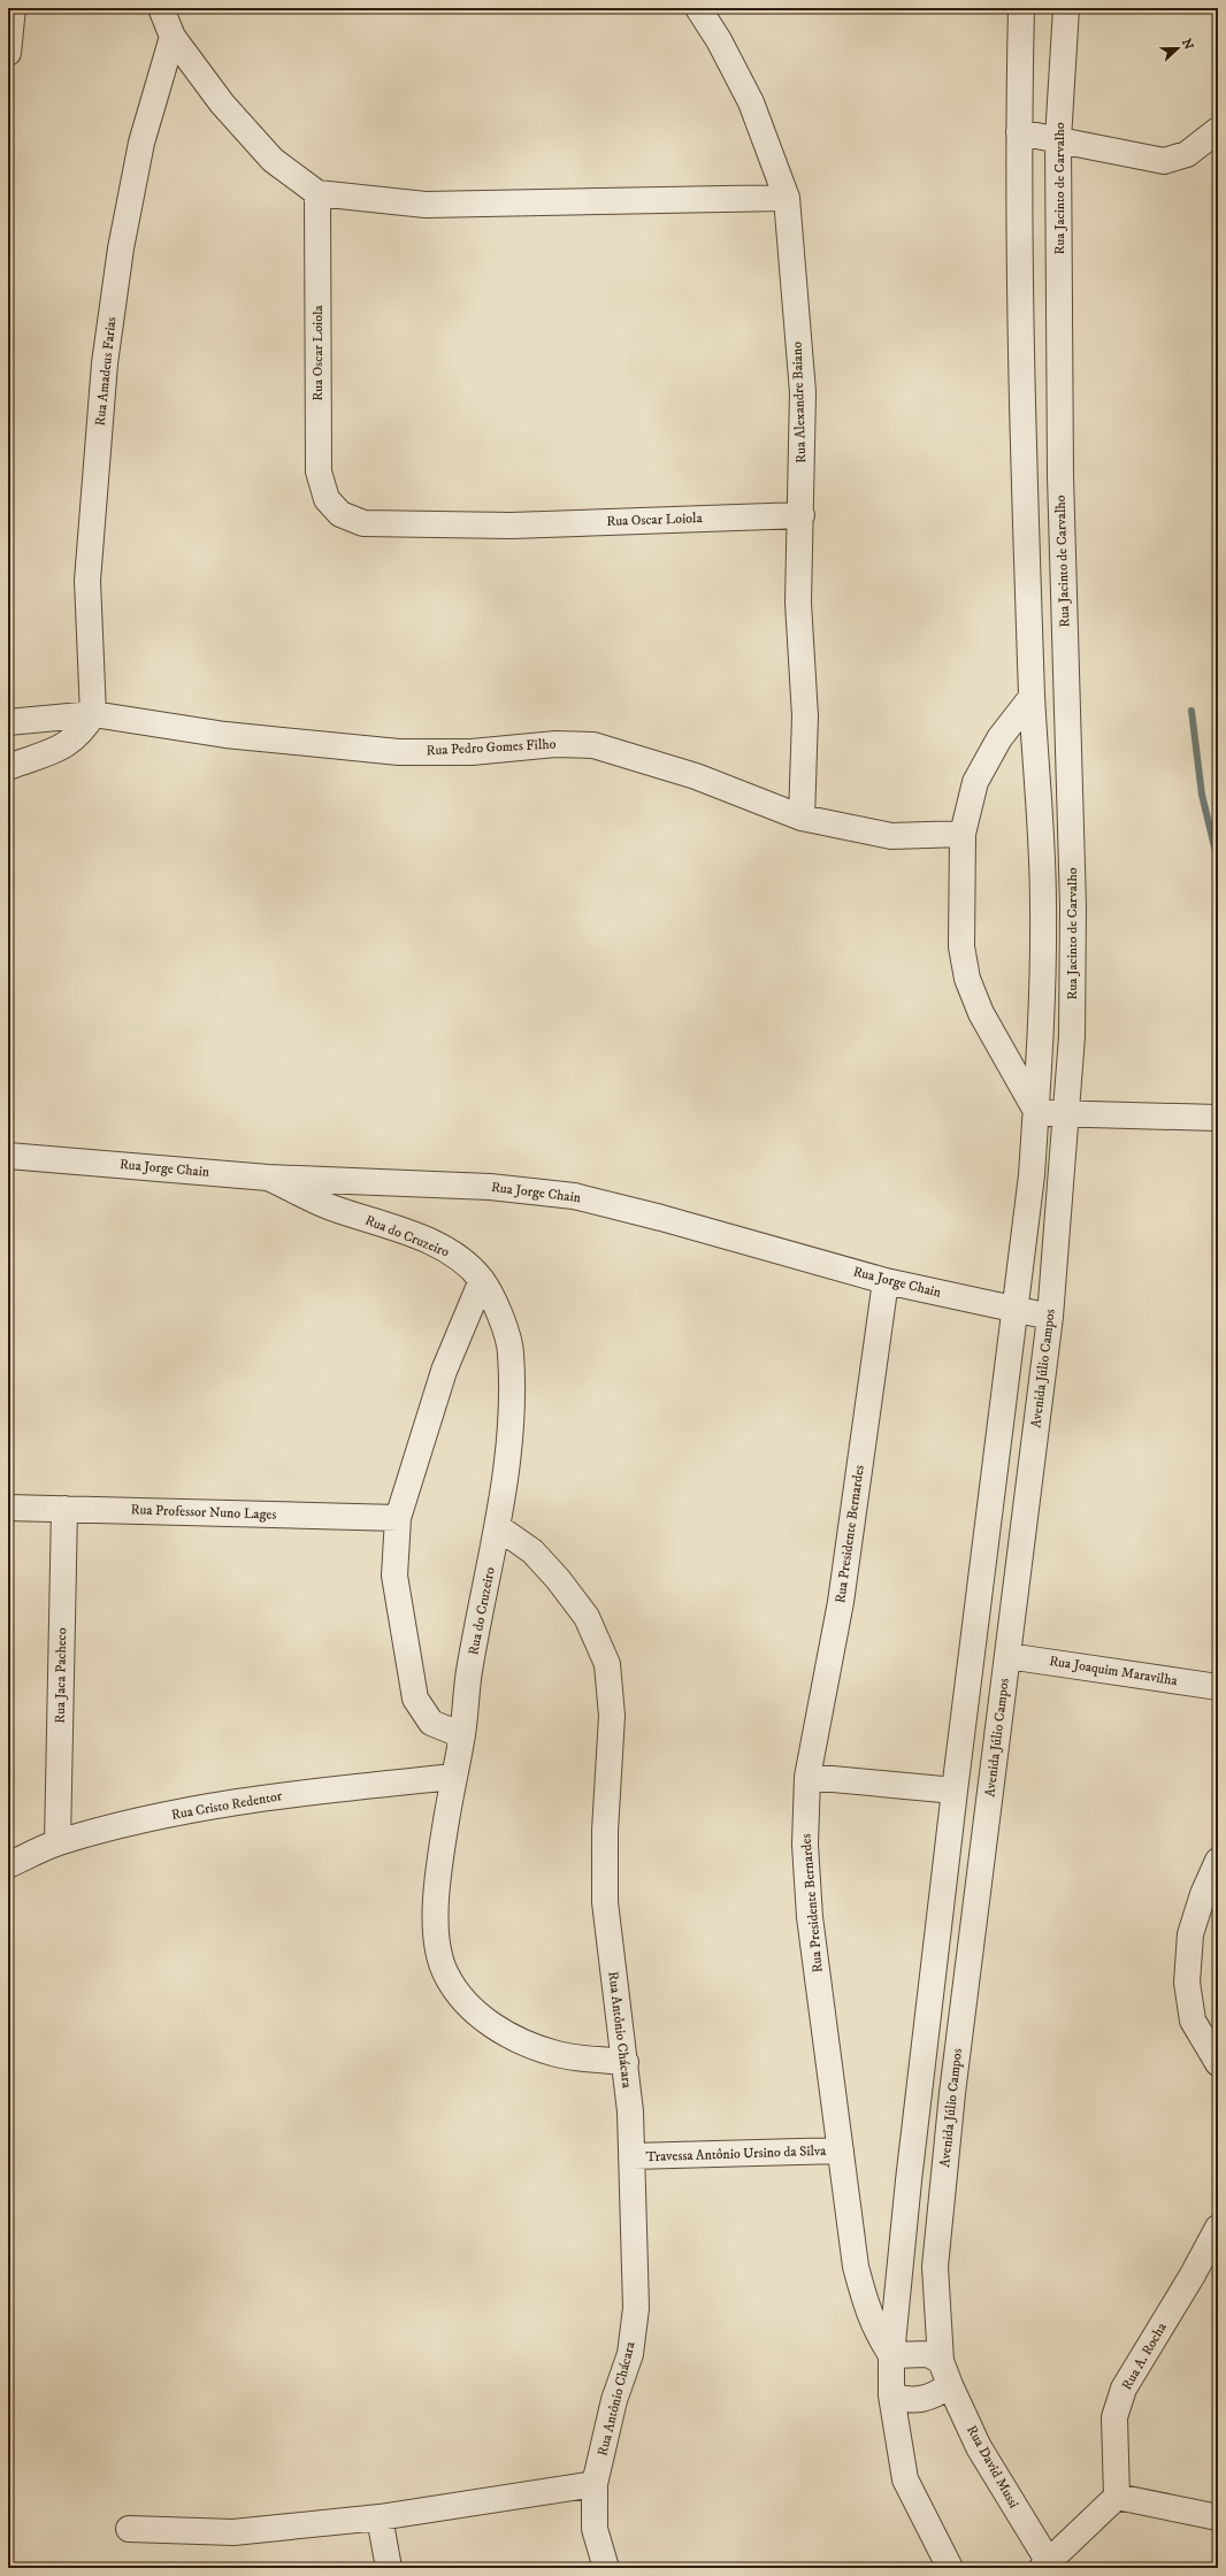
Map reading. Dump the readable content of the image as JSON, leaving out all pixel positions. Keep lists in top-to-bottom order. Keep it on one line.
{"streets":{"street":["Rua Jacinto de Carvalho","Rua Oscar Loiola","Rua Amadeus Farias","Rua Alexandre Baiano","Rua Pedro Gomes Filho","Rua Jorge Chain","Rua do Cruzeiro","Avenida Júlio Campos","Rua Professor Nuno Lages","Rua Presidente Bernardes","Rua Joaquim Maravilha","Rua Jaca Pacheco","Rua Cristo Redentor","Rua Antônio Chácara","Travessa Antônio Ursino da Silva","Rua A. Rocha","Rua David Mussi"]},"crossings":[["Rua Jacinto de Carvalho","Avenida Júlio Campos"],["Rua Oscar Loiola","Rua Alexandre Baiano"],["Rua Amadeus Farias","Rua Pedro Gomes Filho"],["Rua Alexandre Baiano","Rua Pedro Gomes Filho"],["Rua Jorge Chain","Rua do Cruzeiro"],["Rua Jorge Chain","Avenida Júlio Campos"],["Rua Jorge Chain","Rua Presidente Bernardes"],["Rua do Cruzeiro","Rua Cristo Redentor"],["Rua do Cruzeiro","Rua Antônio Chácara"],["Avenida Júlio Campos","Rua Joaquim Maravilha"],["Avenida Júlio Campos","Rua David Mussi"],["Rua Professor Nuno Lages","Rua Jaca Pacheco"],["Rua Presidente Bernardes","Travessa Antônio Ursino da Silva"],["Rua Jaca Pacheco","Rua Cristo Redentor"],["Rua Antônio Chácara","Travessa Antônio Ursino da Silva"]],"north":"right"}
